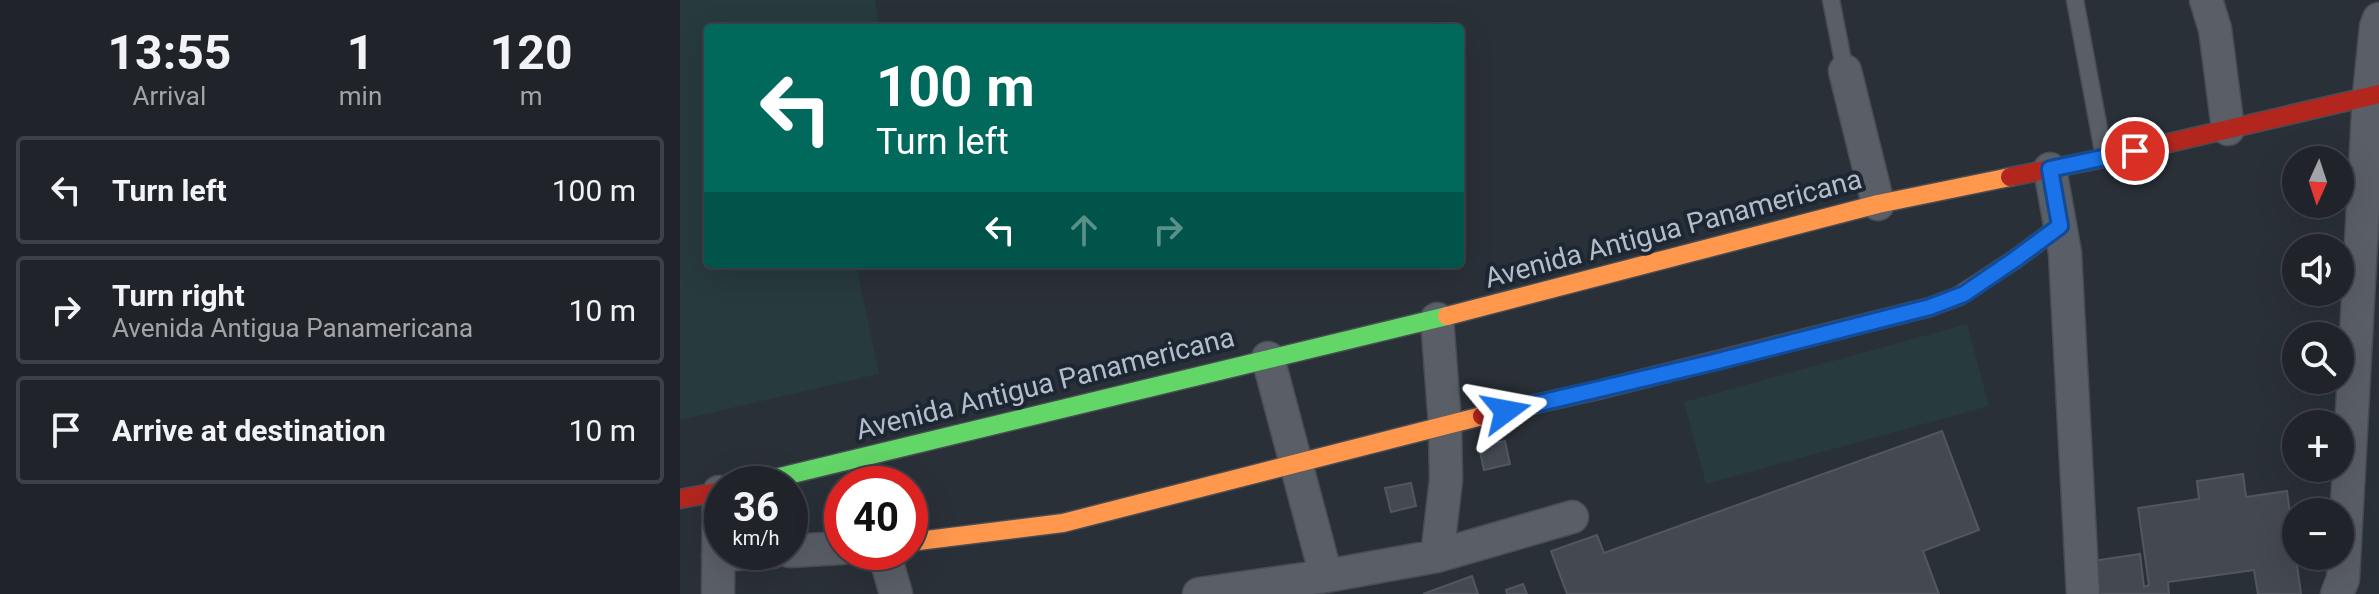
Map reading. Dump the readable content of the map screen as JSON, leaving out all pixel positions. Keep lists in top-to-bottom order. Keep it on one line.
{"streets":{"main road":["Avenida Antigua Panamericana"]},"north":"bottom","page":{"eta":["13:55","Arrival","1","min","120","m"],"turn":["100 m","Turn left"],"list":[{"name":"Turn left","value":"100 m"},{"name":"Turn right","note":"Avenida Antigua Panamericana","value":"10 m"},{"name":"Arrive at destination","value":"10 m"}],"map_buttons":["+","−"],"speed":"36 km/h","limit":"40"}}
